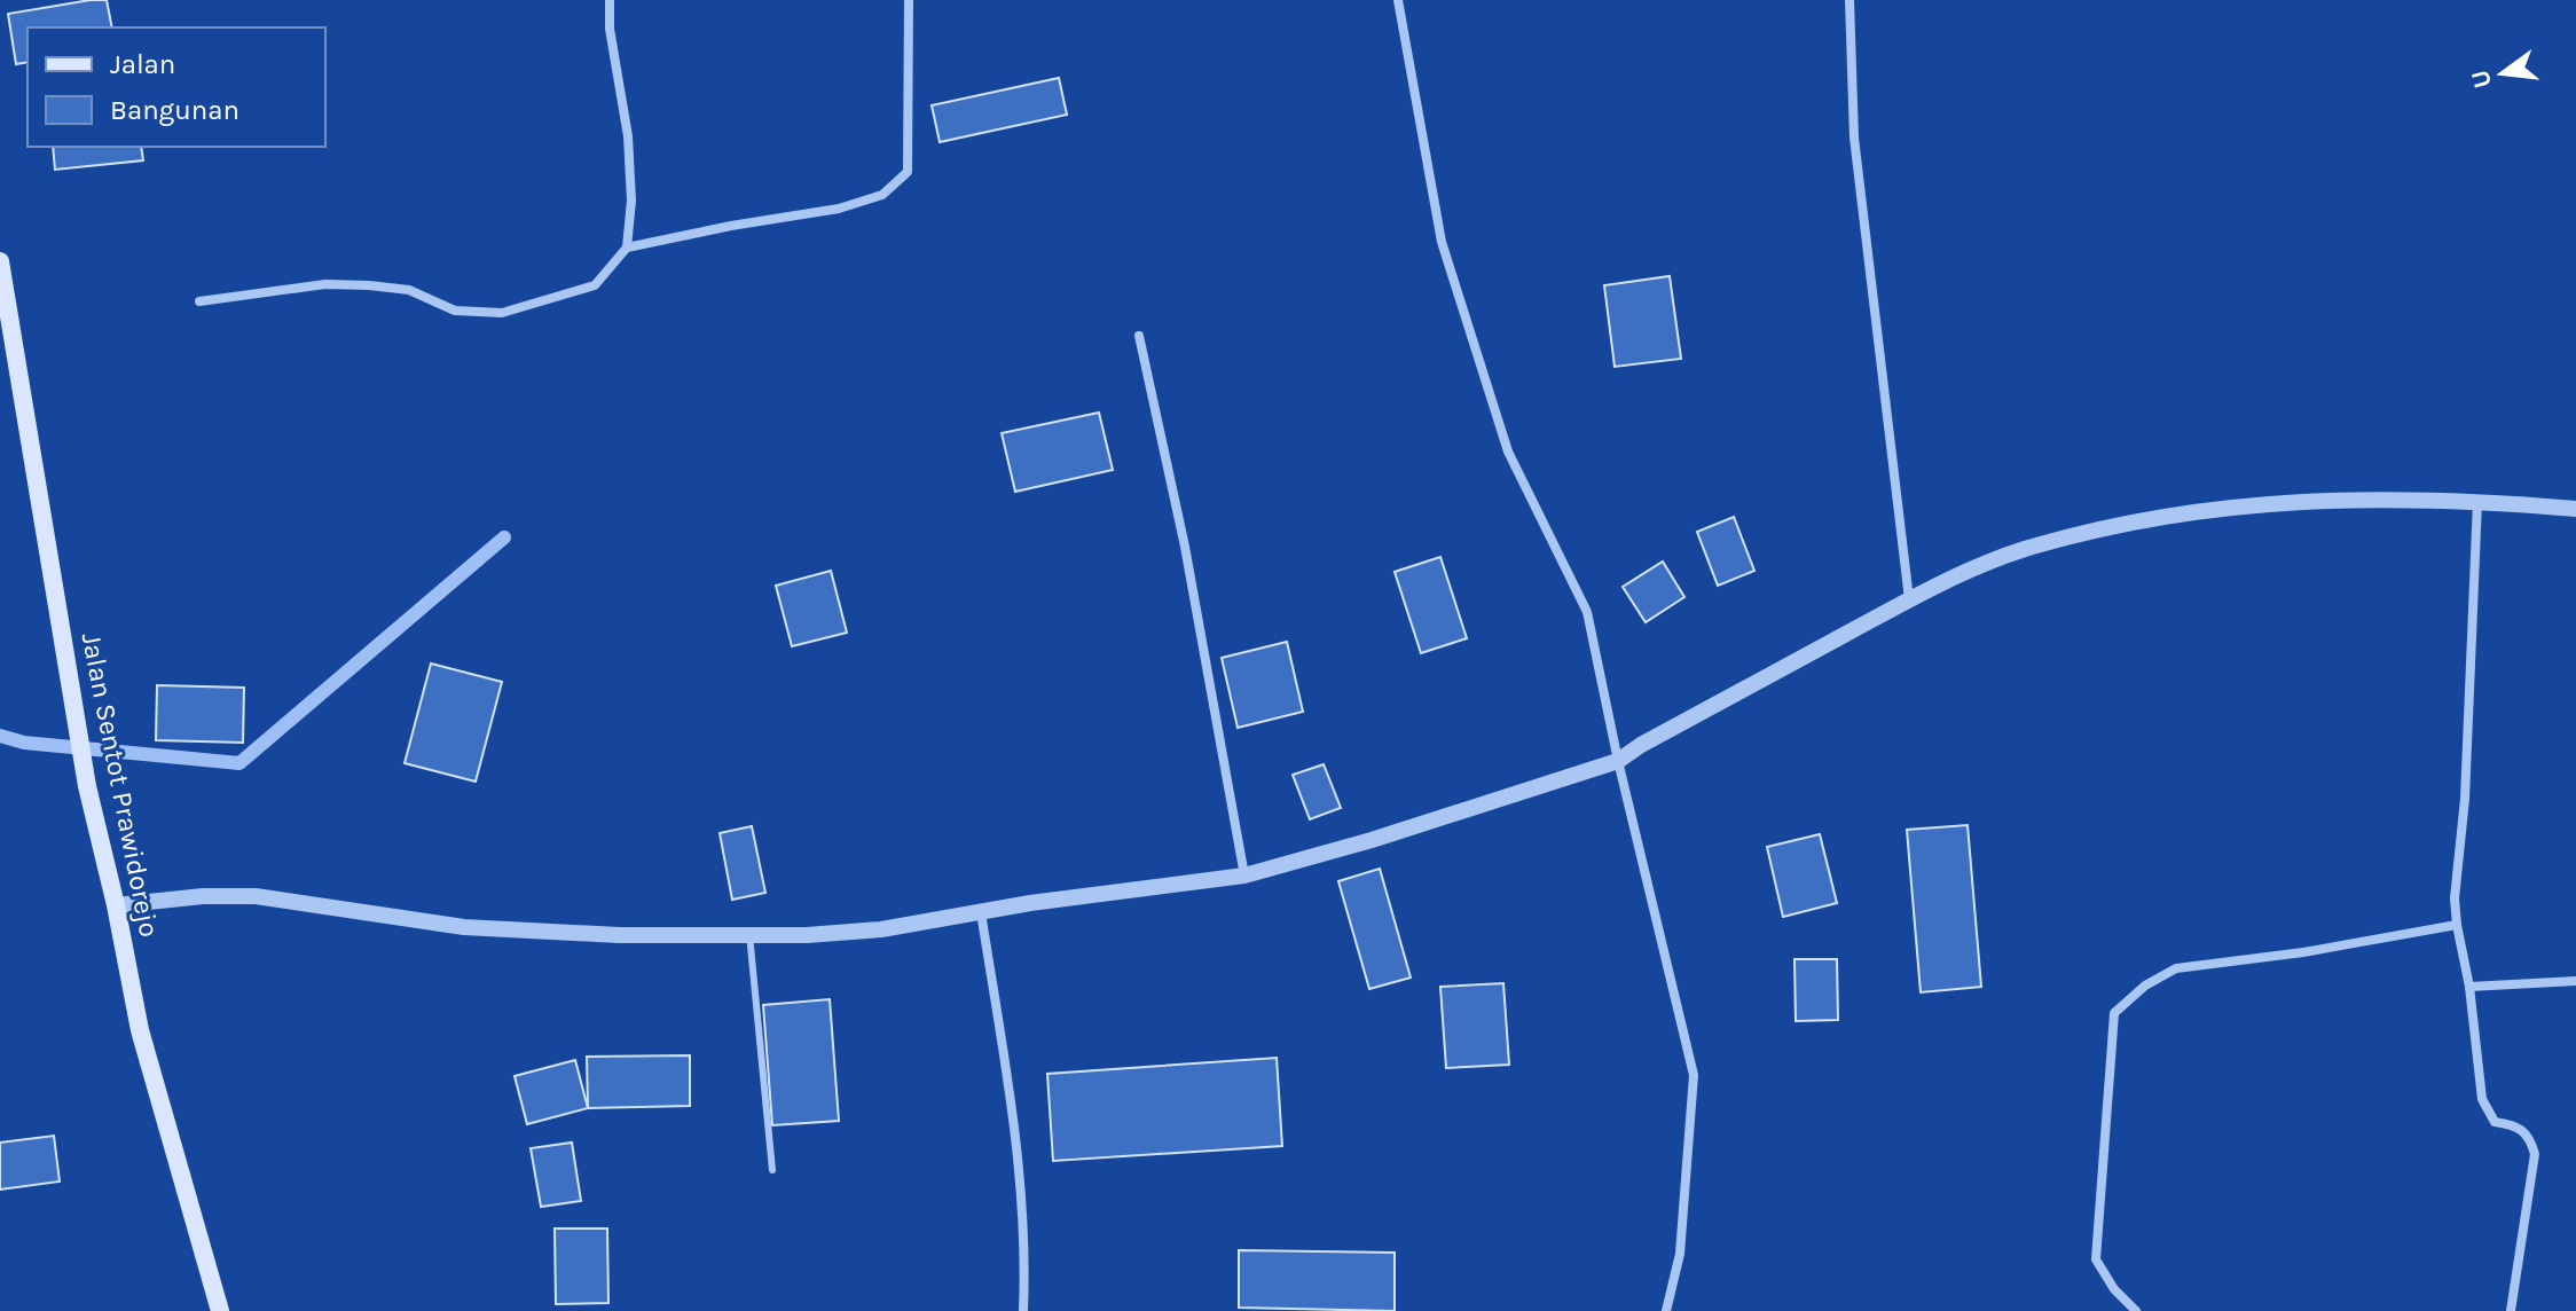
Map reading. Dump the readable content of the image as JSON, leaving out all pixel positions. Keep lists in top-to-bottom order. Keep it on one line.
{"streets":{"main road":["Jalan Sentot Prawidorejo"]},"legend":["Jalan","Bangunan"],"north":"left"}
